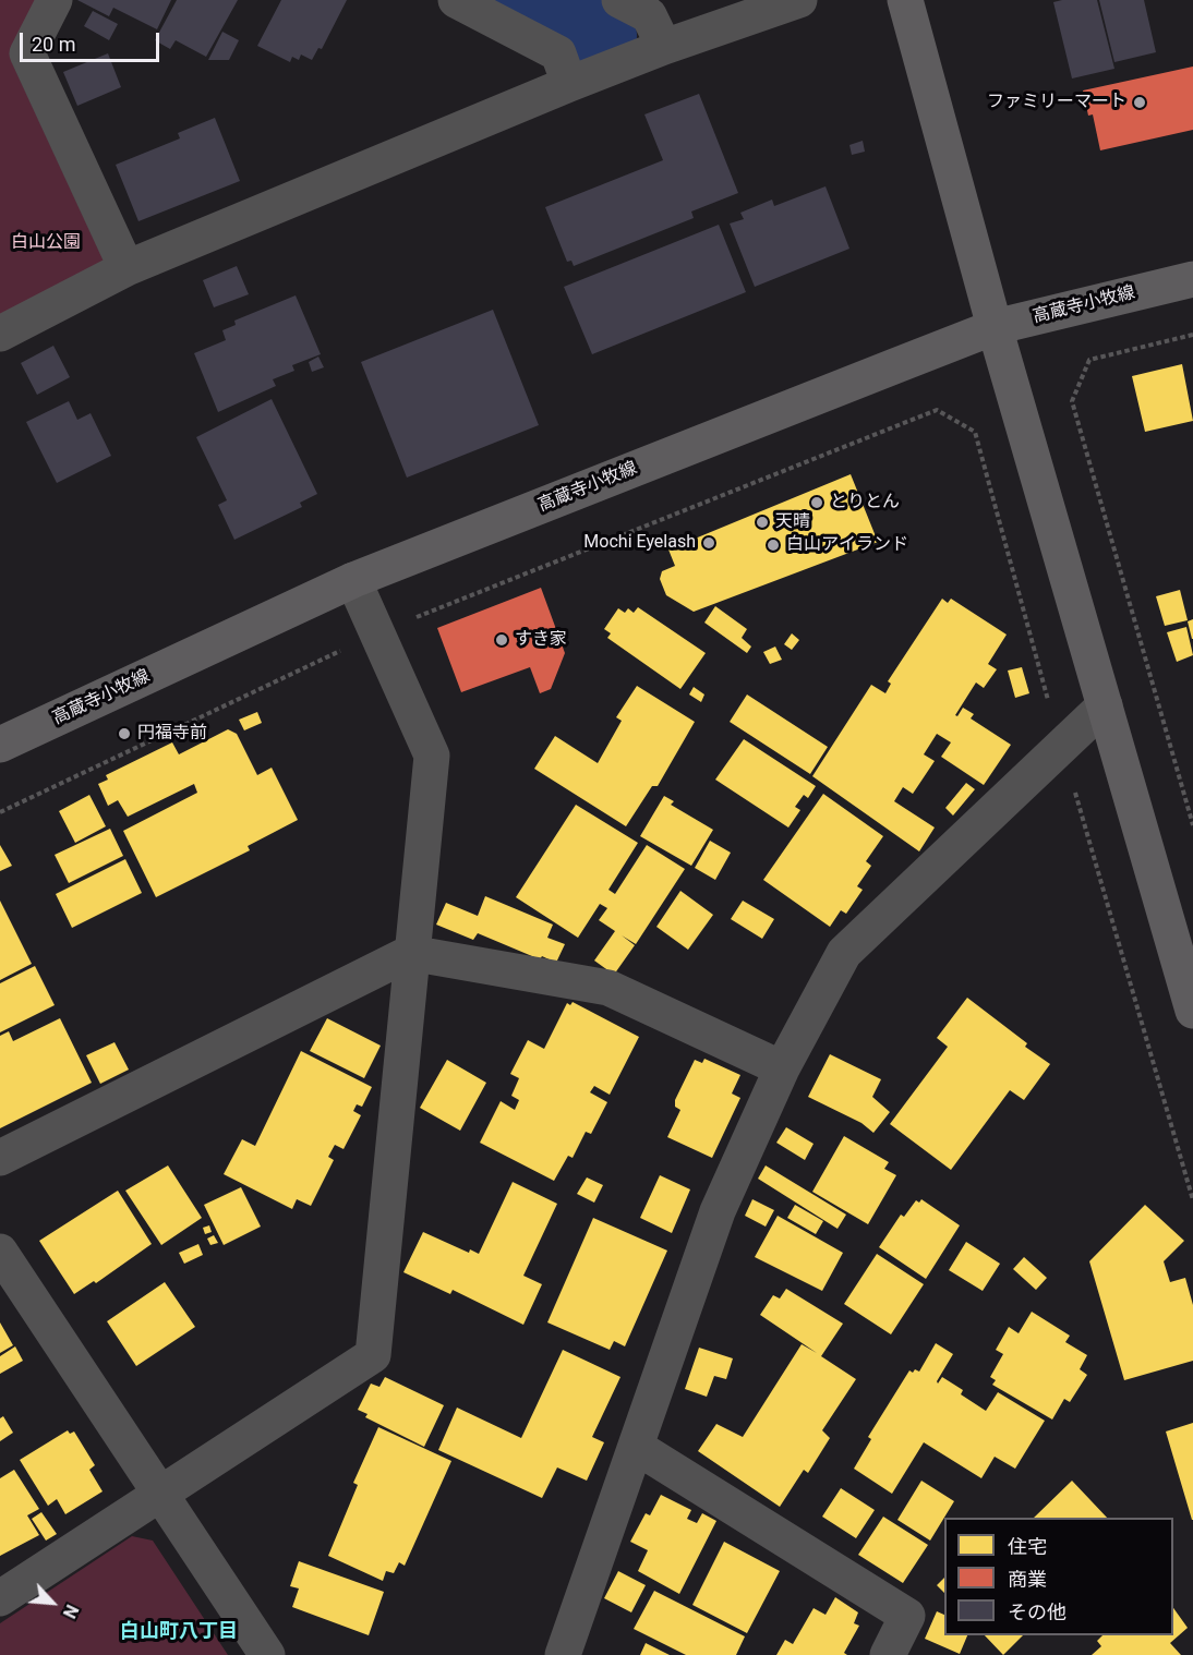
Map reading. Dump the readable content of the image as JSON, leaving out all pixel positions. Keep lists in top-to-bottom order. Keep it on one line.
{"streets":{"main road":["高蔵寺小牧線"]},"districts":["白山町八丁目"],"parks":["白山公園"],"places":["ファミリーマート","とりとん","天晴","Mochi Eyelash","白山アイランド","すき家","円福寺前"],"legend":["住宅","商業","その他"],"scale_bar":"20 m","north":"bottom right"}
